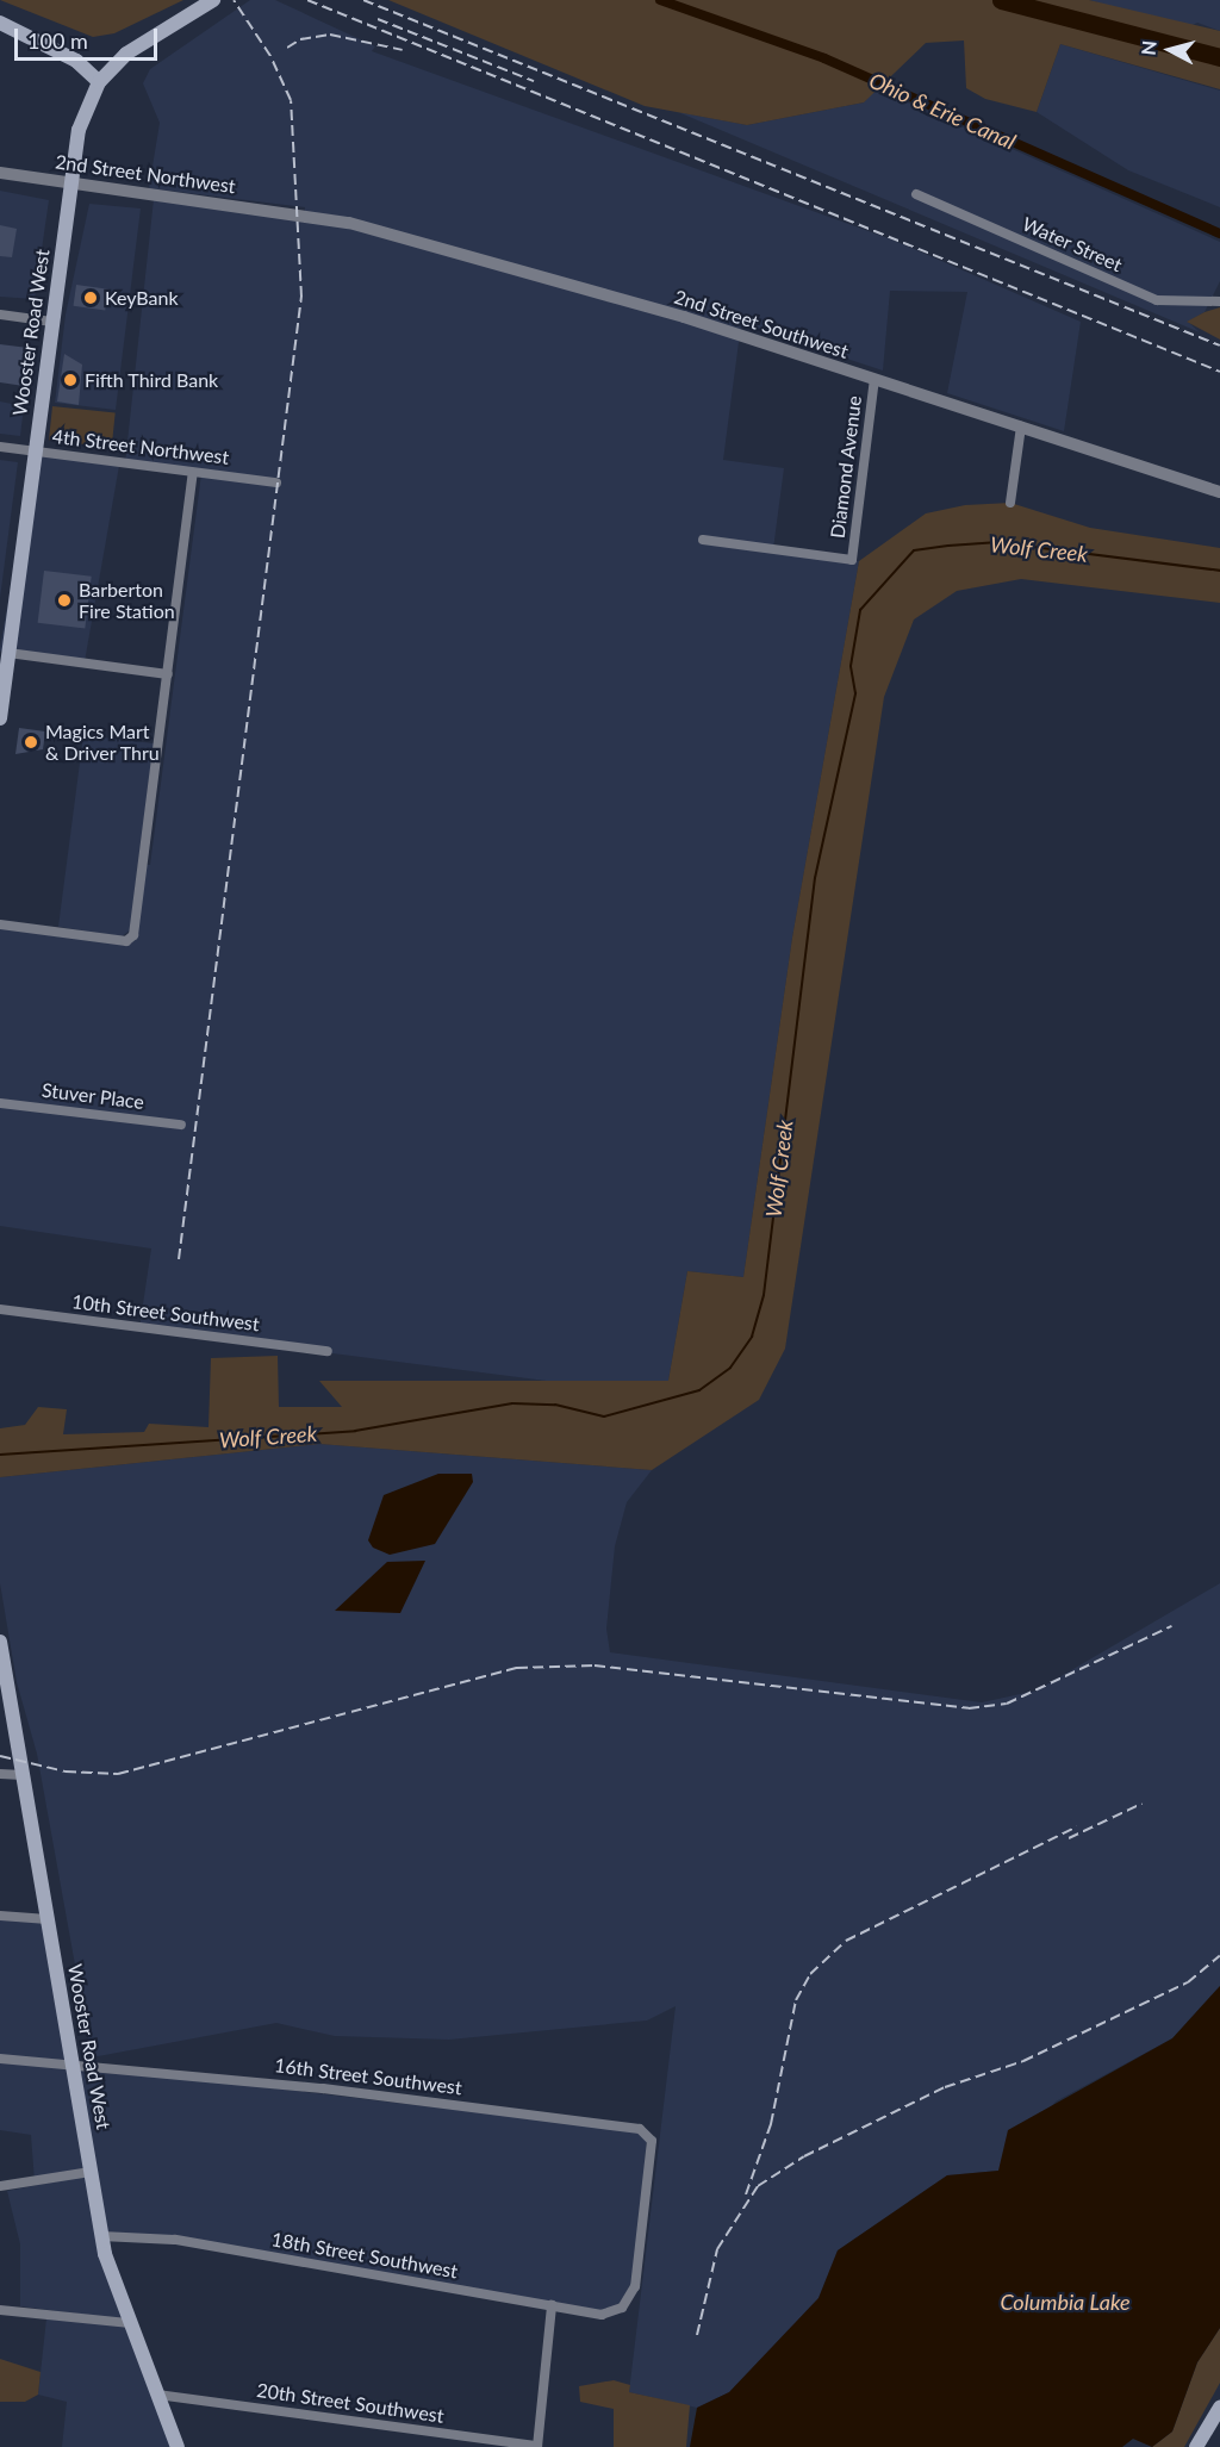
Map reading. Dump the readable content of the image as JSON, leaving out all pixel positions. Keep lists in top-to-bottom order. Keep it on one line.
{"streets":{"main road":["Wooster Road West"],"street":["2nd Street Northwest","Water Street","2nd Street Southwest","4th Street Northwest","Diamond Avenue","Stuver Place","10th Street Southwest","16th Street Southwest","18th Street Southwest","20th Street Southwest"]},"crossings":[["2nd Street Northwest","2nd Street Southwest"],["2nd Street Northwest","Wooster Road West"],["2nd Street Southwest","Diamond Avenue"],["Wooster Road West","4th Street Northwest"],["Wooster Road West","16th Street Southwest"],["Wooster Road West","18th Street Southwest"],["Wooster Road West","20th Street Southwest"],["16th Street Southwest","18th Street Southwest"]],"water":["Ohio & Erie Canal","Wolf Creek","Columbia Lake"],"places":["KeyBank","Fifth Third Bank","Barberton Fire Station","Magics Mart & Driver Thru"],"scale_bar":"100 m","north":"left"}
